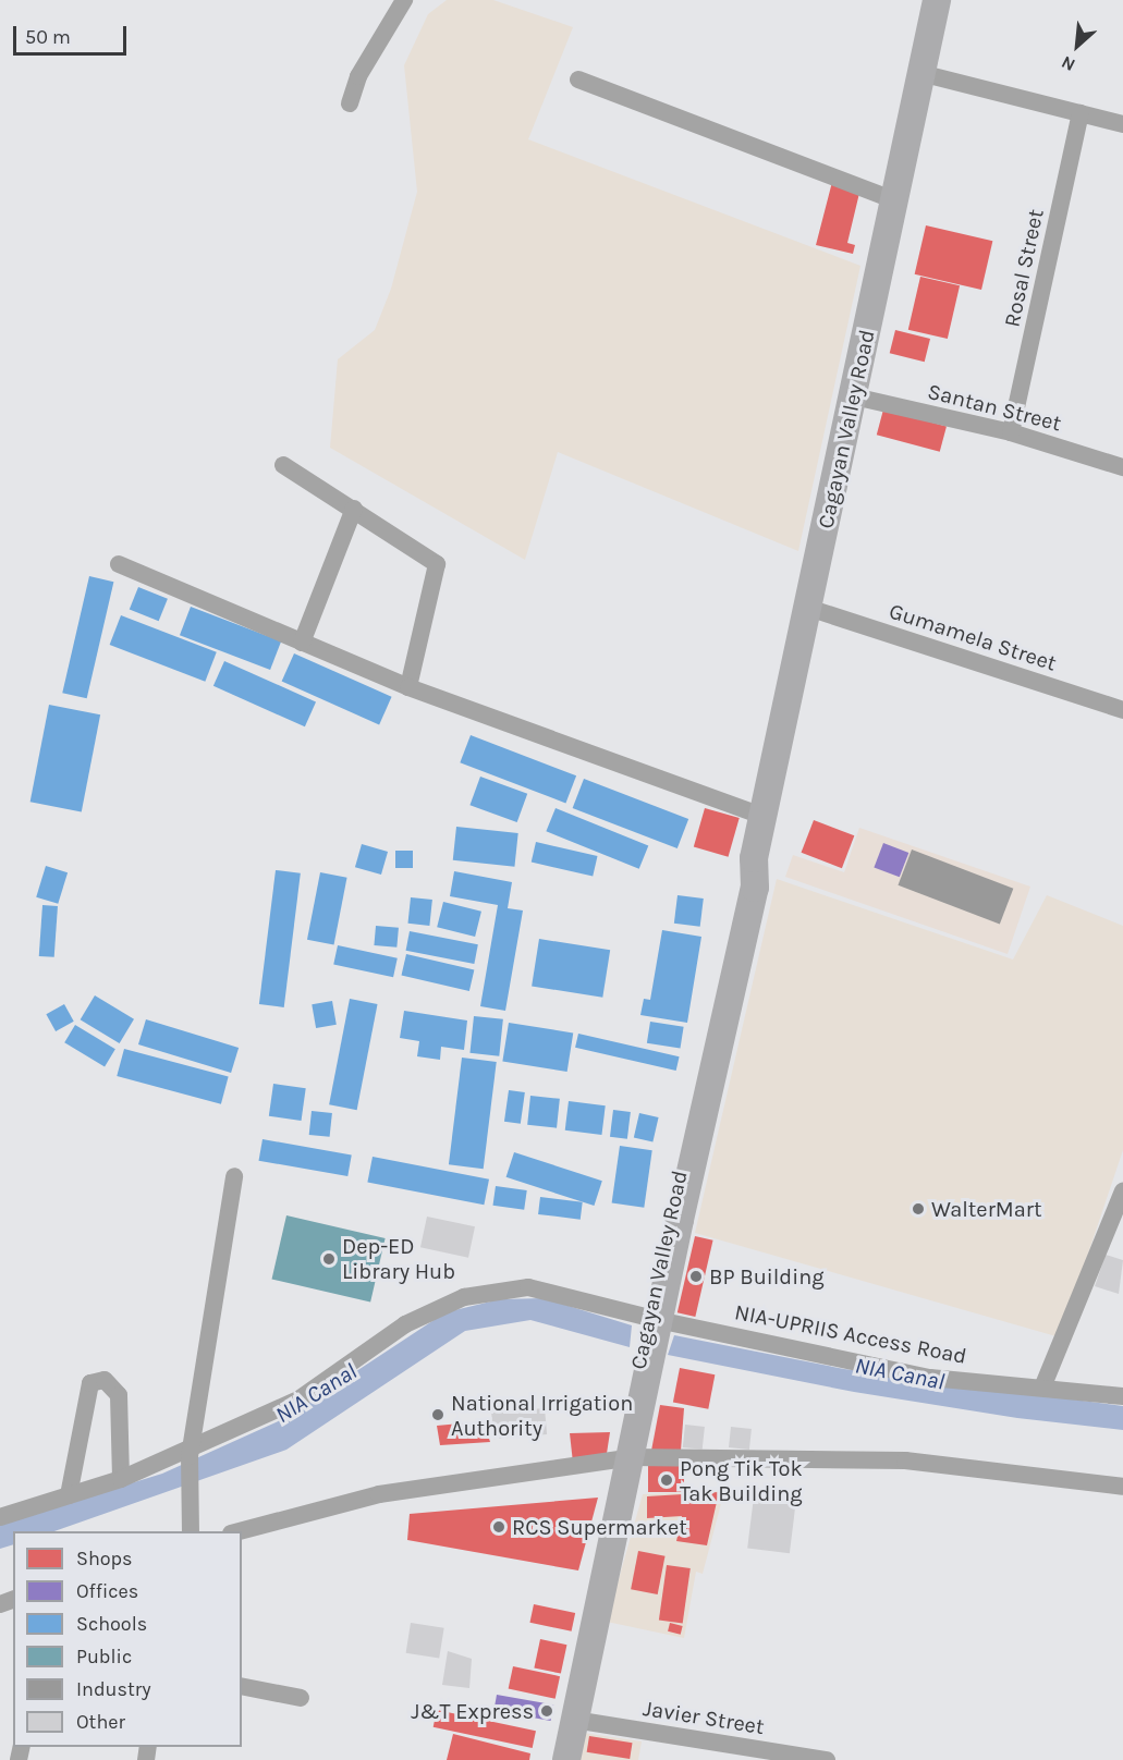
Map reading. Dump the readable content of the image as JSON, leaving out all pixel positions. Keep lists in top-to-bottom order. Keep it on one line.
{"streets":{"highway":["Cagayan Valley Road"],"street":["Rosal Street","Santan Street","Gumamela Street","NIA-UPRIIS Access Road","Javier Street"]},"crossings":[["Rosal Street","Santan Street"],["Santan Street","Cagayan Valley Road"],["Cagayan Valley Road","Gumamela Street"],["Cagayan Valley Road","NIA-UPRIIS Access Road"],["Cagayan Valley Road","Javier Street"]],"water":["NIA Canal"],"places":["WalterMart","Dep-ED Library Hub","BP Building","National Irrigation Authority","Pong Tik Tok Tak Building","RCS Supermarket","J&T Express"],"legend":["Shops","Offices","Schools","Public","Industry","Other"],"scale_bar":"50 m","north":"bottom left"}
